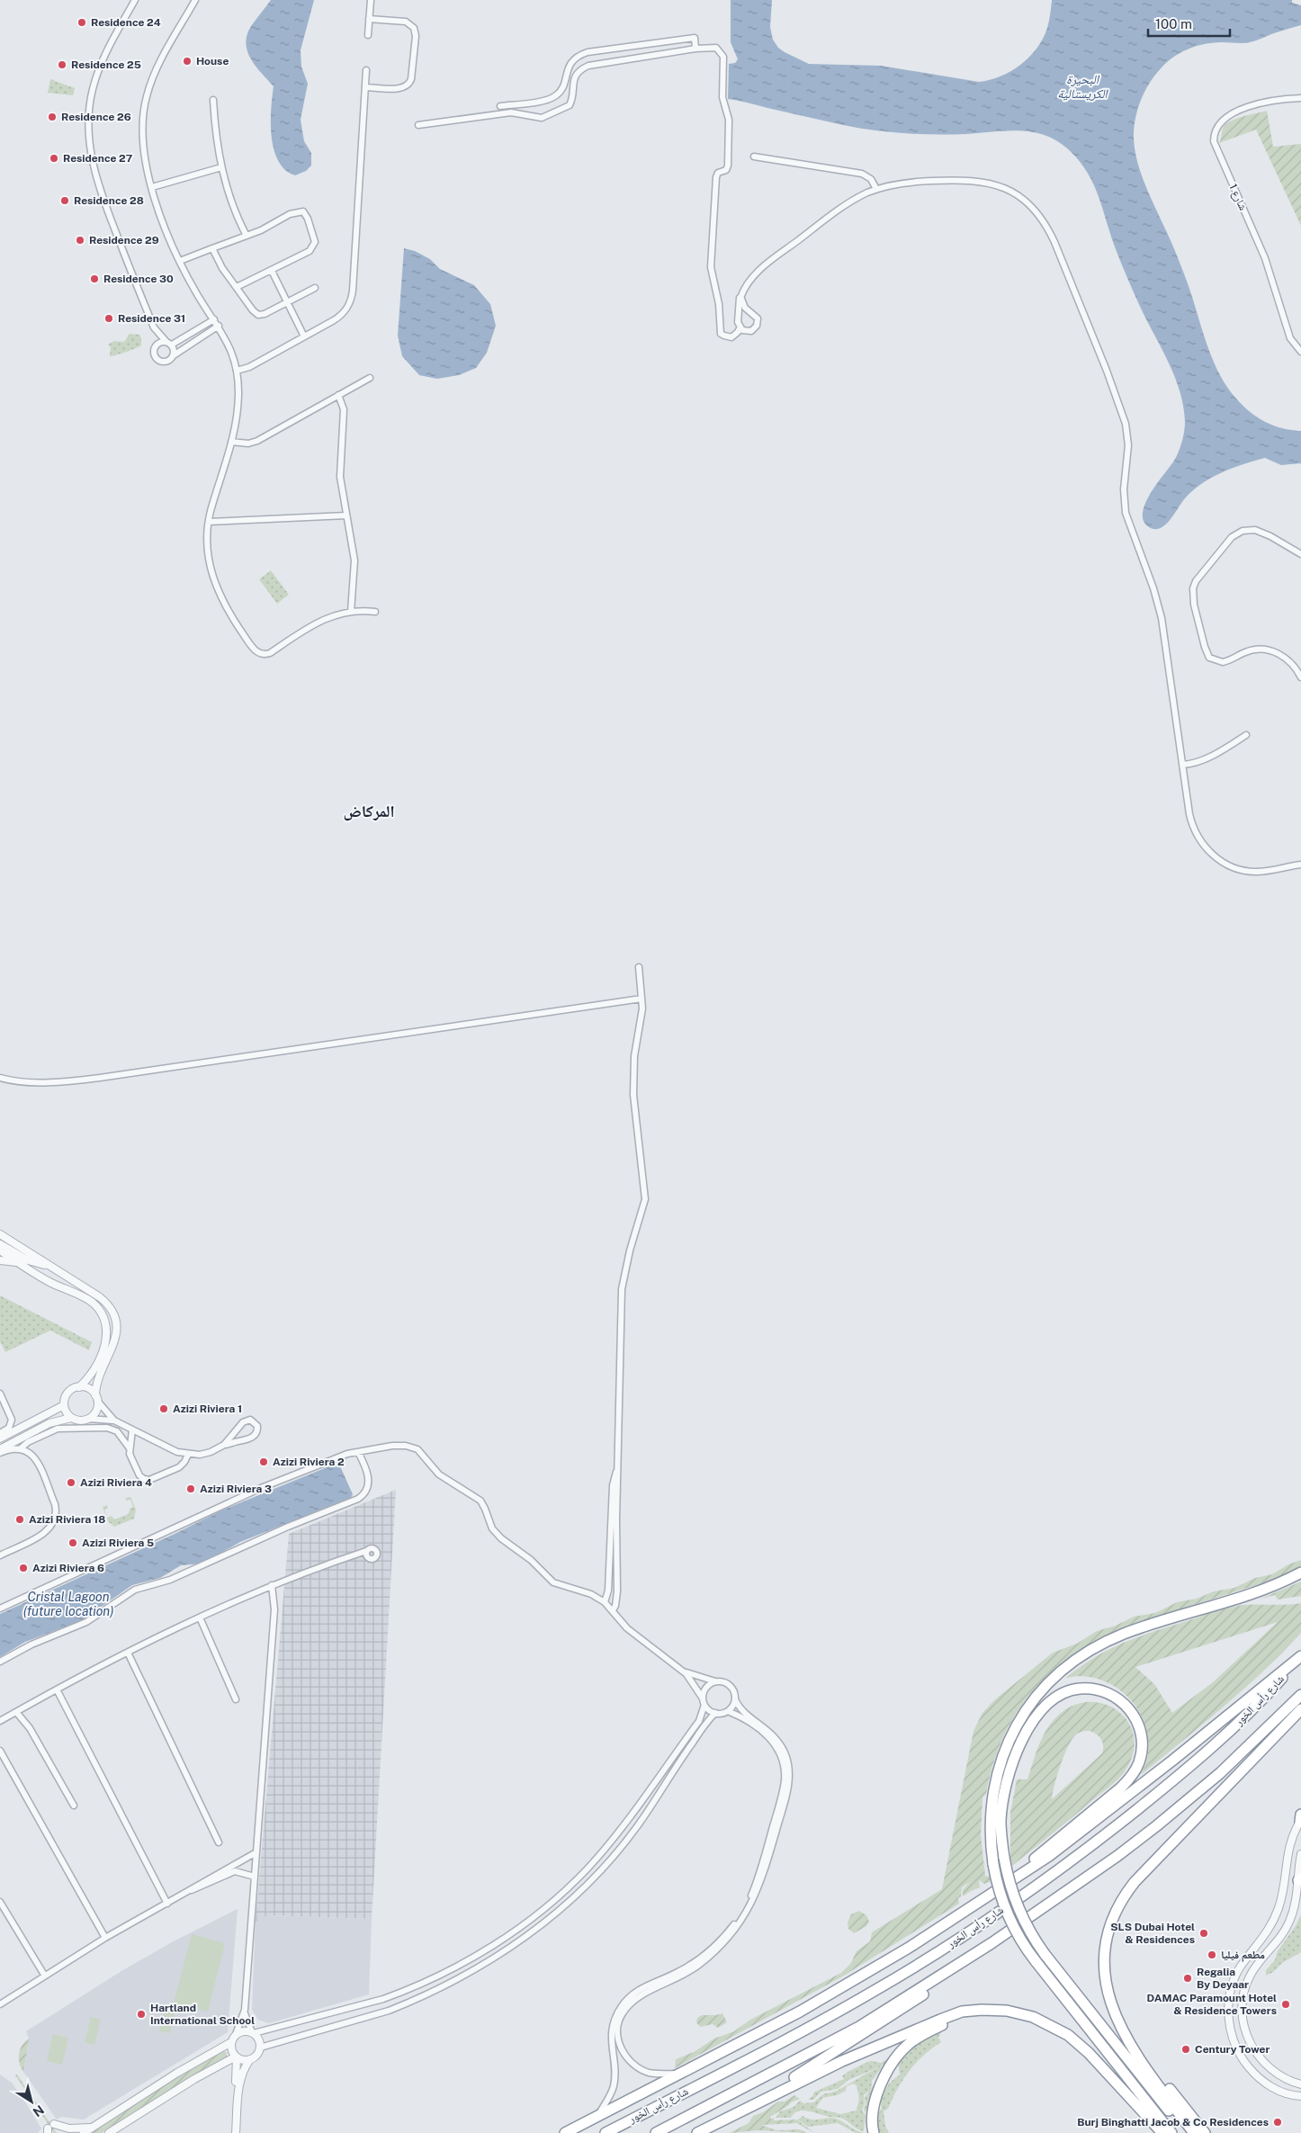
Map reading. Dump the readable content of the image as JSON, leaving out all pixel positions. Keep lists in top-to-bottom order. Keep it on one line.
{"streets":{"highway":["شارع رأس الخور"],"street":["شارع 1"]},"districts":["المركاض"],"water":["البحيرة الكريستالية","Cristal Lagoon (future location)"],"places":["Residence 24","House","Residence 25","Residence 26","Residence 27","Residence 28","Residence 29","Residence 30","Residence 31","Azizi Riviera 1","Azizi Riviera 2","Azizi Riviera 4","Azizi Riviera 3","Azizi Riviera 18","Azizi Riviera 5","Azizi Riviera 6","SLS Dubai Hotel & Residences","مطعم فيليا","Regalia By Deyaar","DAMAC Paramount Hotel & Residence Towers","Hartland International School","Century Tower","Burj Binghatti Jacob & Co Residences"],"scale_bar":"100 m","north":"bottom right"}
